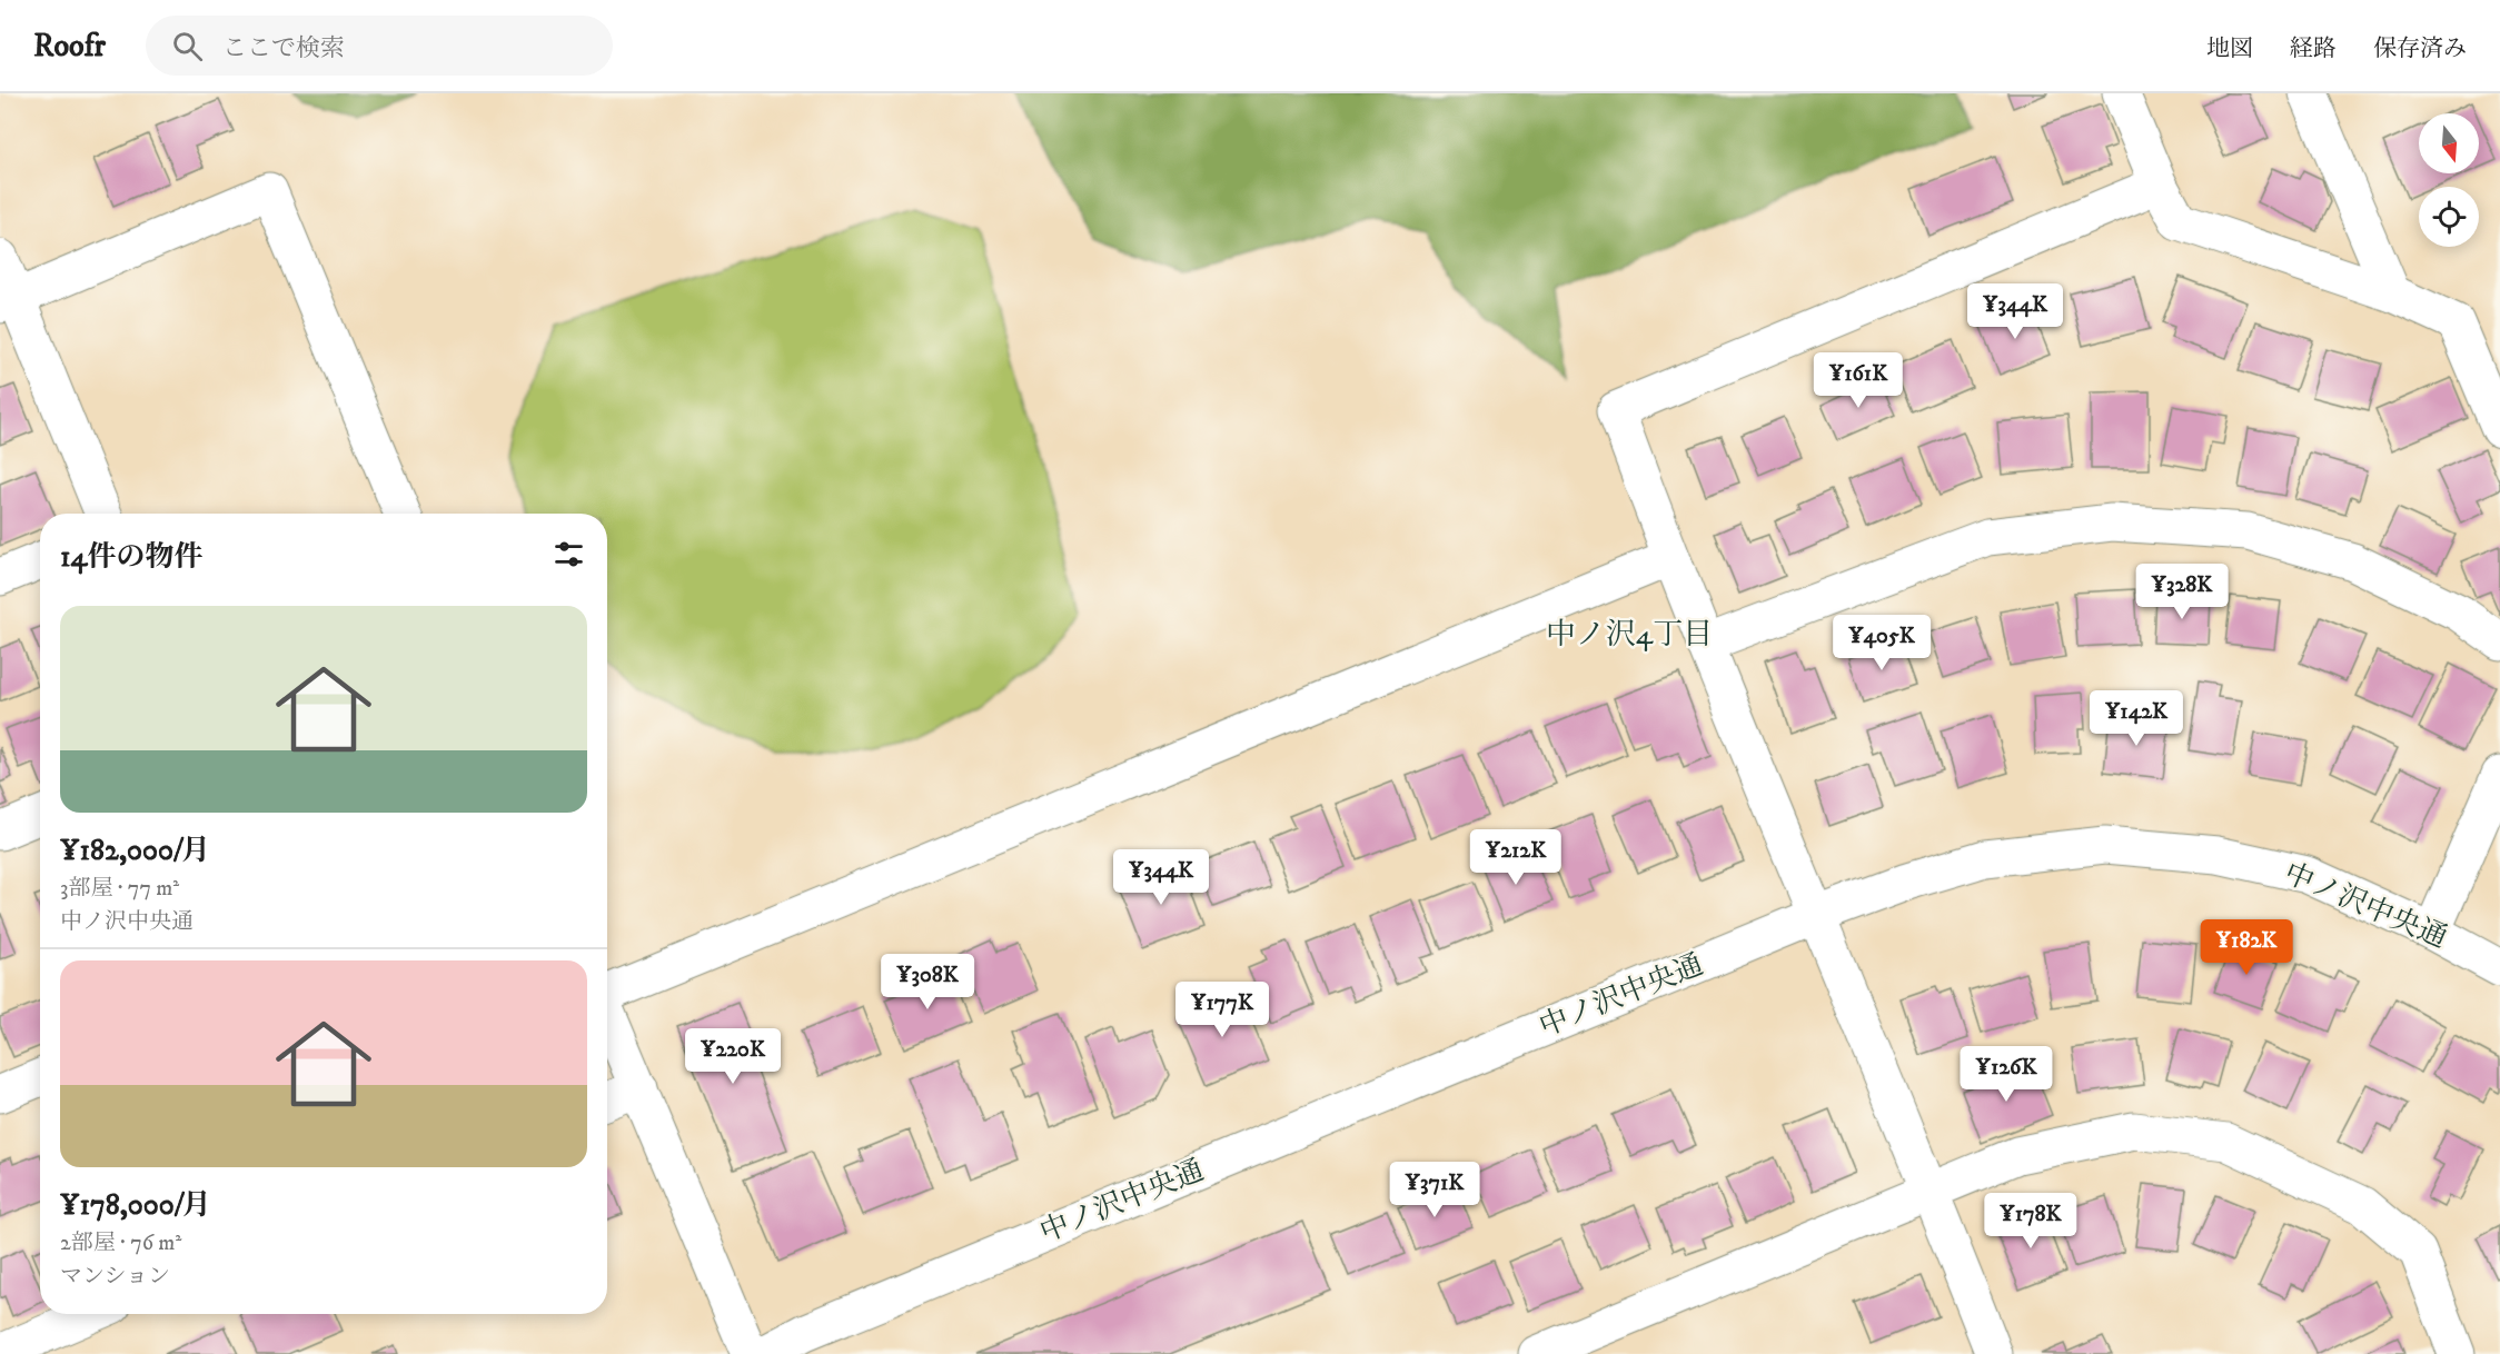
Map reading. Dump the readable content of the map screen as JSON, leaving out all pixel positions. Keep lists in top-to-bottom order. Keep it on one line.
{"streets":{"street":["中ノ沢中央通"]},"districts":["中ノ沢4丁目"],"north":"bottom","page":{"header":"Roofr","search":"ここで検索","nav":["地図","経路","保存済み"],"price":["¥344K","¥161K","¥328K","¥405K","¥142K","¥212K","¥344K","¥182K","¥308K","¥177K","¥220K","¥126K","¥371K","¥178K"],"heading":"14件の物件","list":[{"name":"¥182,000/月","note":"3部屋 · 77 m² · 中ノ沢中央通"},{"name":"¥178,000/月","note":"2部屋 · 76 m² · マンション"}]}}
